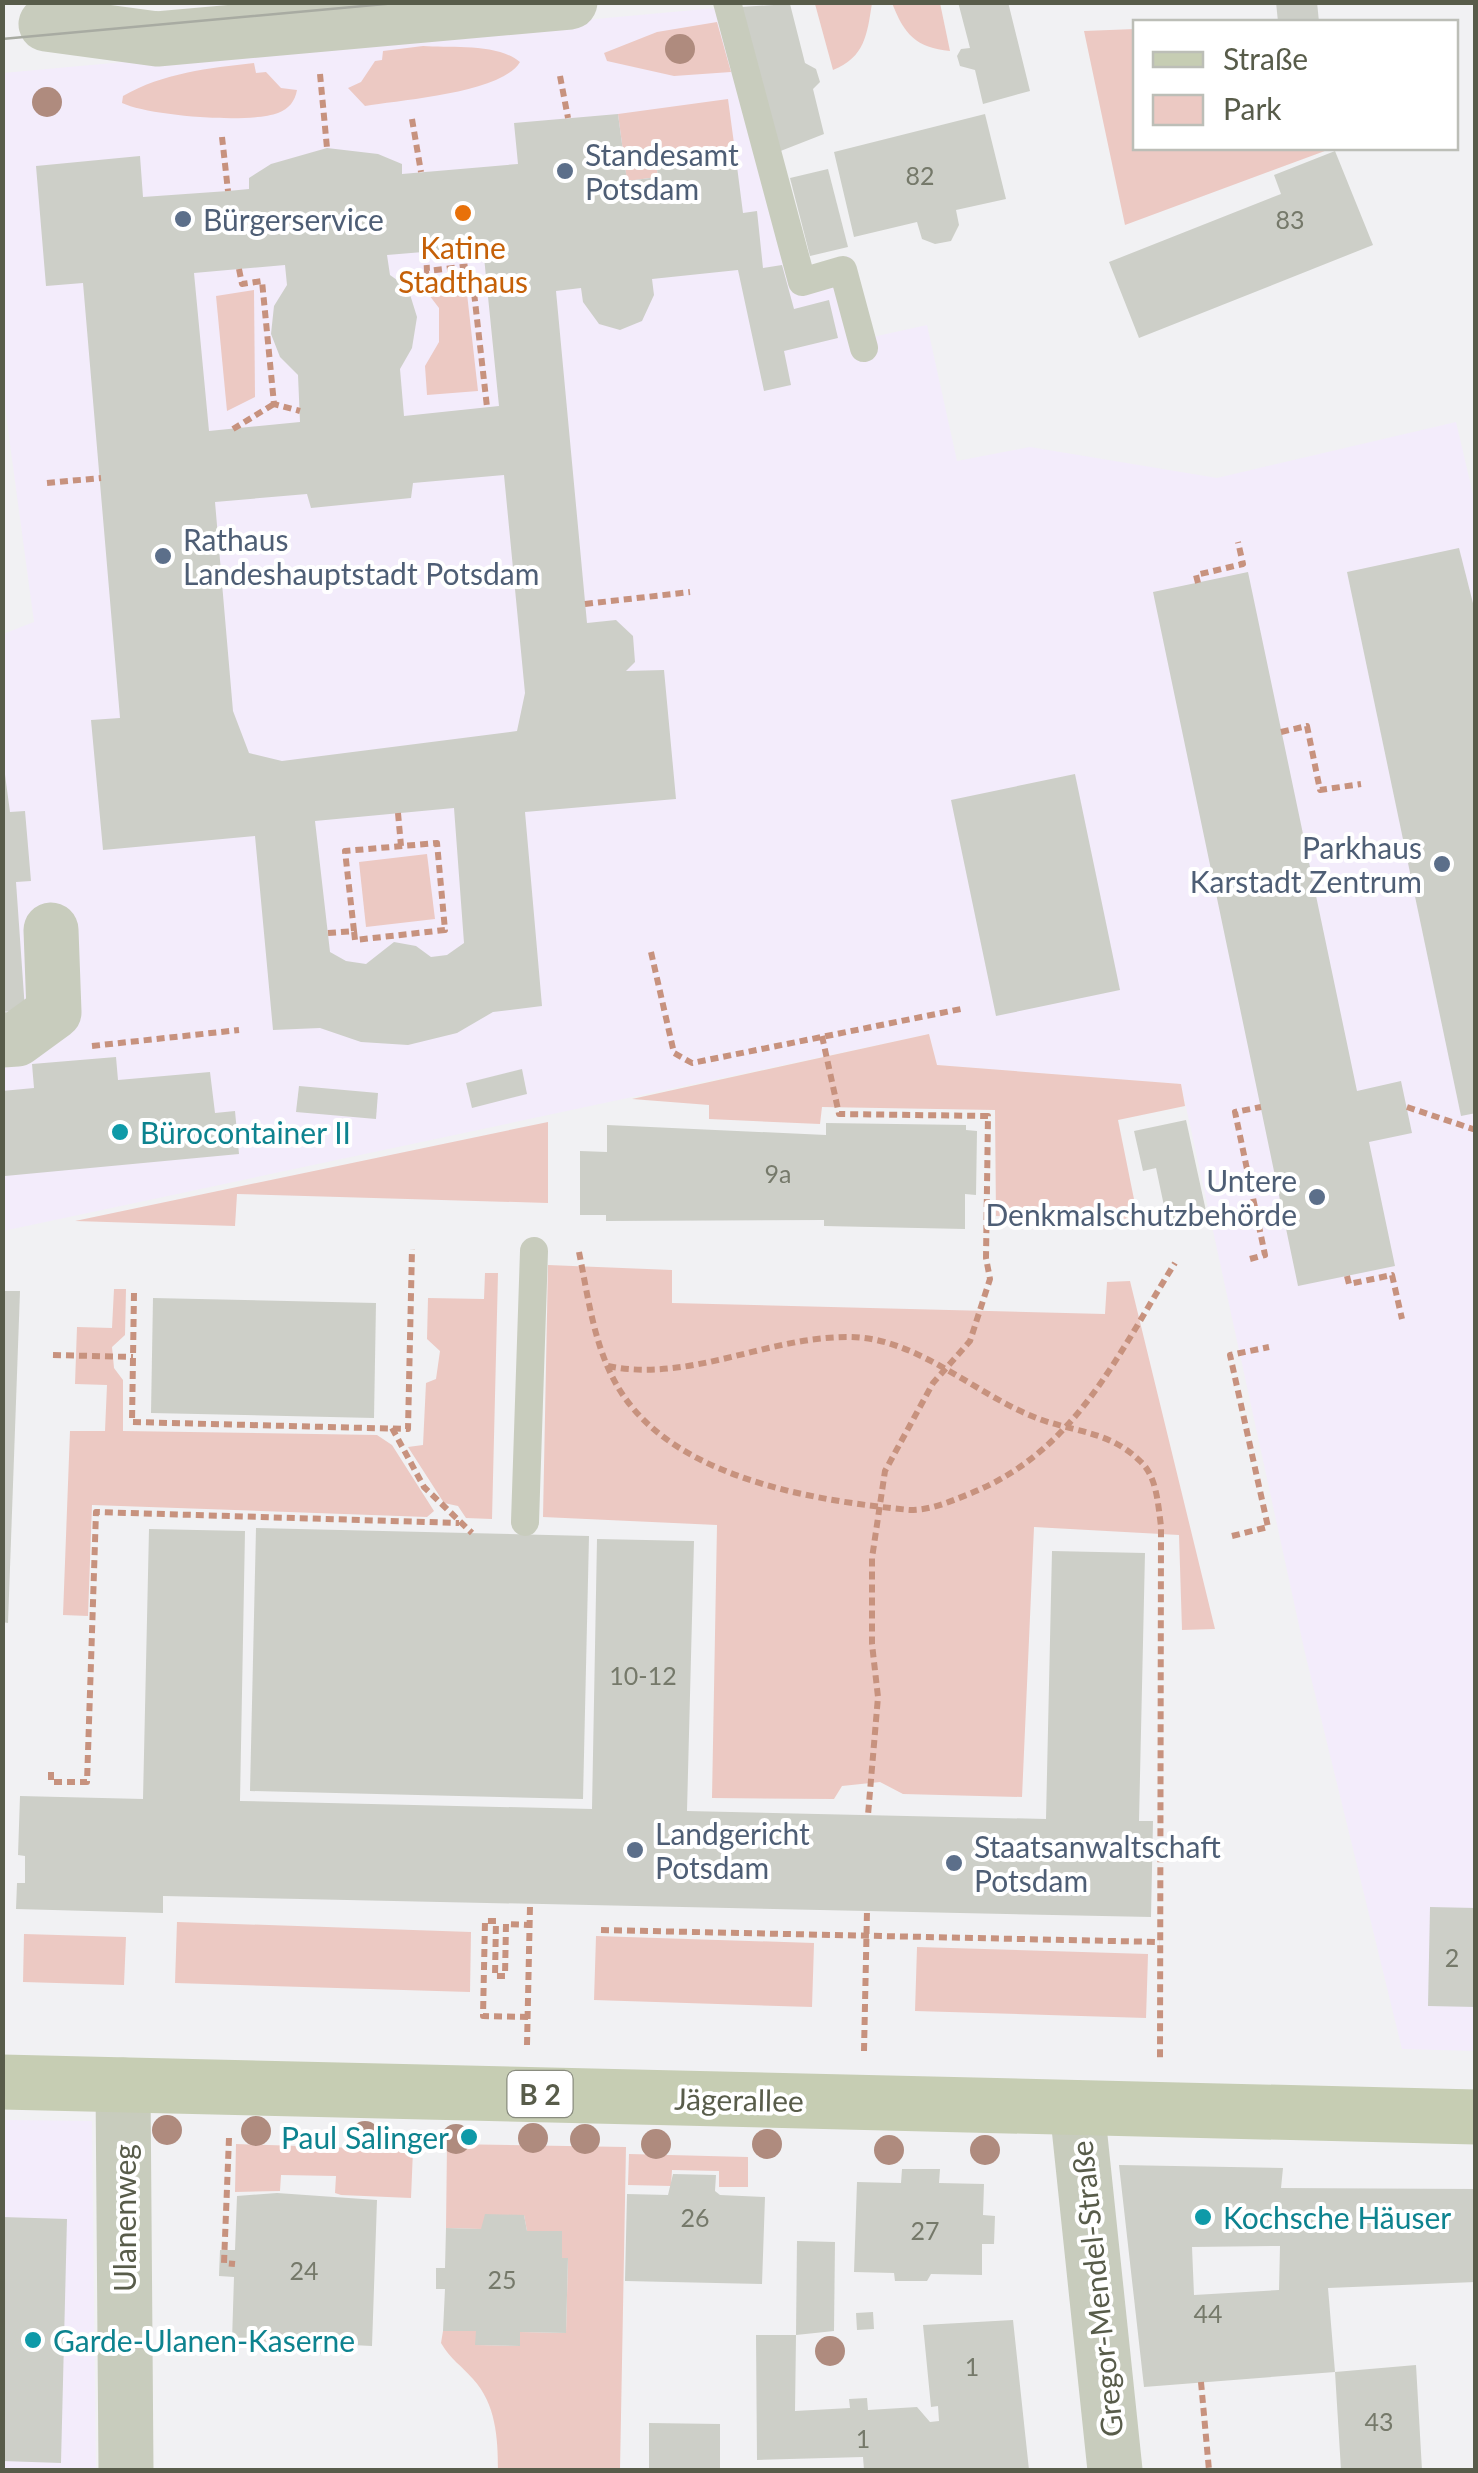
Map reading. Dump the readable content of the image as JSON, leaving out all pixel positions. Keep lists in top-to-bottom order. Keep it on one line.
{"streets":{"main road":["B 2","Jägerallee"],"street":["Ulanenweg","Gregor-Mendel-Straße"]},"crossings":[["Jägerallee","Ulanenweg"],["Jägerallee","Gregor-Mendel-Straße"]],"places":["Standesamt Potsdam","Katine Stadthaus","Bürgerservice","Rathaus Landeshauptstadt Potsdam","Parkhaus Karstadt Zentrum","Bürocontainer II","Untere Denkmalschutzbehörde","Landgericht Potsdam","Staatsanwaltschaft Potsdam","Paul Salinger","Kochsche Häuser","Garde-Ulanen-Kaserne"],"house_numbers":["82","83","9a","10-12","2","26","27","24","25","44","1","43","1"],"legend":["Straße","Park"]}
